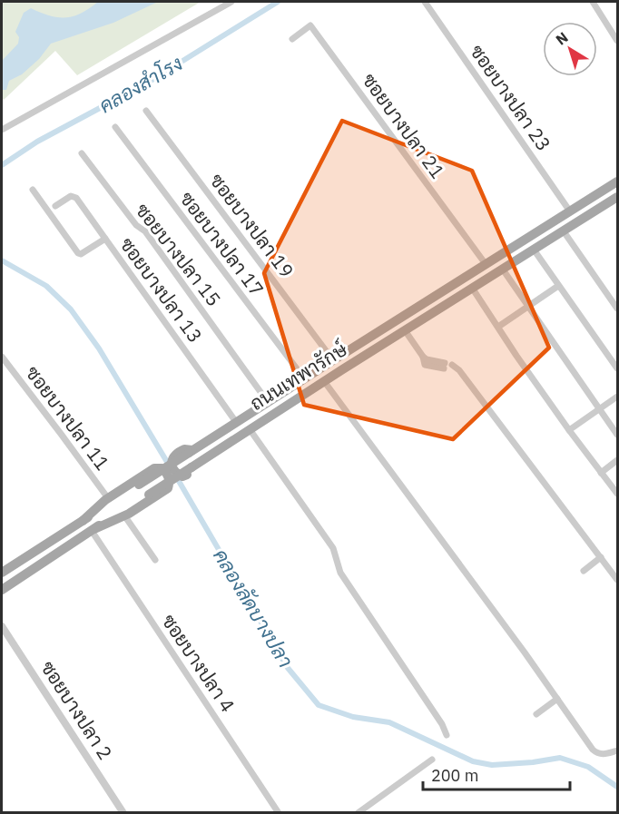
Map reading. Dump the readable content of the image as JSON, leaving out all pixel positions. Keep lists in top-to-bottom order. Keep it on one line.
{"streets":{"main road":["ถนนเทพารักษ์"],"street":["ซอยบางปลา 23","ซอยบางปลา 21","ซอยบางปลา 19","ซอยบางปลา 17","ซอยบางปลา 15","ซอยบางปลา 13","ซอยบางปลา 11","ซอยบางปลา 4","ซอยบางปลา 2"]},"crossings":[["ซอยบางปลา 23","ถนนเทพารักษ์"],["ซอยบางปลา 21","ถนนเทพารักษ์"],["ซอยบางปลา 19","ถนนเทพารักษ์"],["ซอยบางปลา 17","ถนนเทพารักษ์"],["ซอยบางปลา 15","ถนนเทพารักษ์"],["ซอยบางปลา 13","ถนนเทพารักษ์"],["ถนนเทพารักษ์","ซอยบางปลา 4"]],"water":["คลองสำโรง","คลองลัดบางปลา"],"scale_bar":"200 m","north":"top left"}
